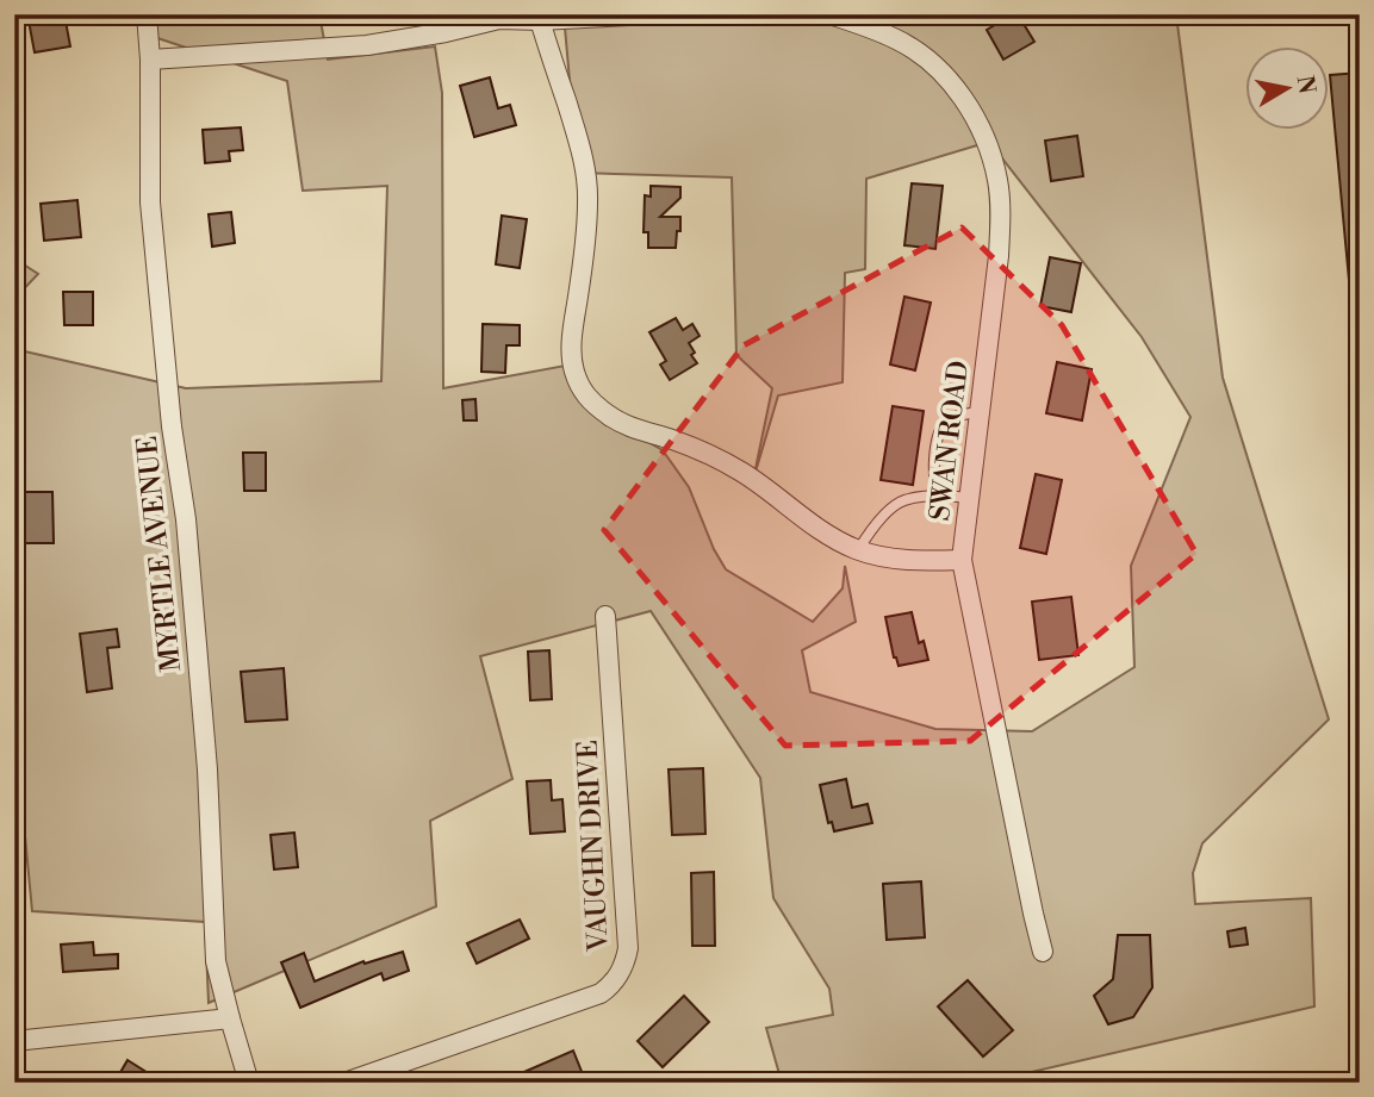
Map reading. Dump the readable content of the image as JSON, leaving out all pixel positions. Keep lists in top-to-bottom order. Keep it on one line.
{"streets":{"street":["SWAN ROAD","MYRTLE AVENUE","VAUGHN DRIVE"]},"north":"right"}
